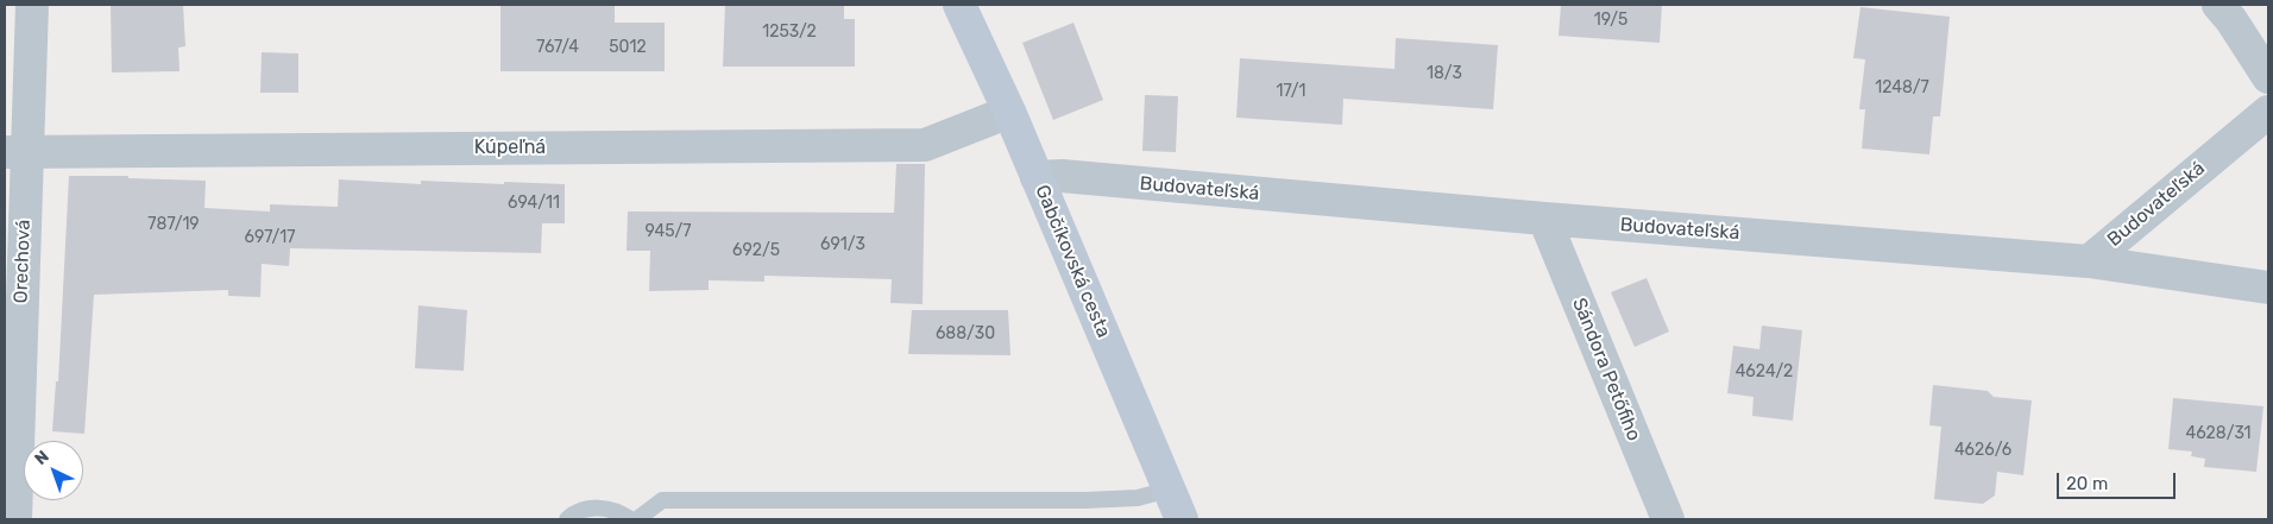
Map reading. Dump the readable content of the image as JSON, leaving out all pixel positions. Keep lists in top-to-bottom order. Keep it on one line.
{"streets":{"main road":["Gabčíkovská cesta"],"street":["Kúpeľná","Budovateľská","Orechová","Sándora Petőfiho"]},"crossings":[["Kúpeľná","Orechová"],["Kúpeľná","Gabčíkovská cesta"],["Budovateľská","Gabčíkovská cesta"],["Budovateľská","Sándora Petőfiho"]],"house_numbers":["19/5","1253/2","767/4","5012","18/3","1248/7","17/1","694/11","787/19","945/7","697/17","691/3","692/5","688/30","4624/2","4628/31","4626/6"],"scale_bar":"20 m","north":"top left"}
